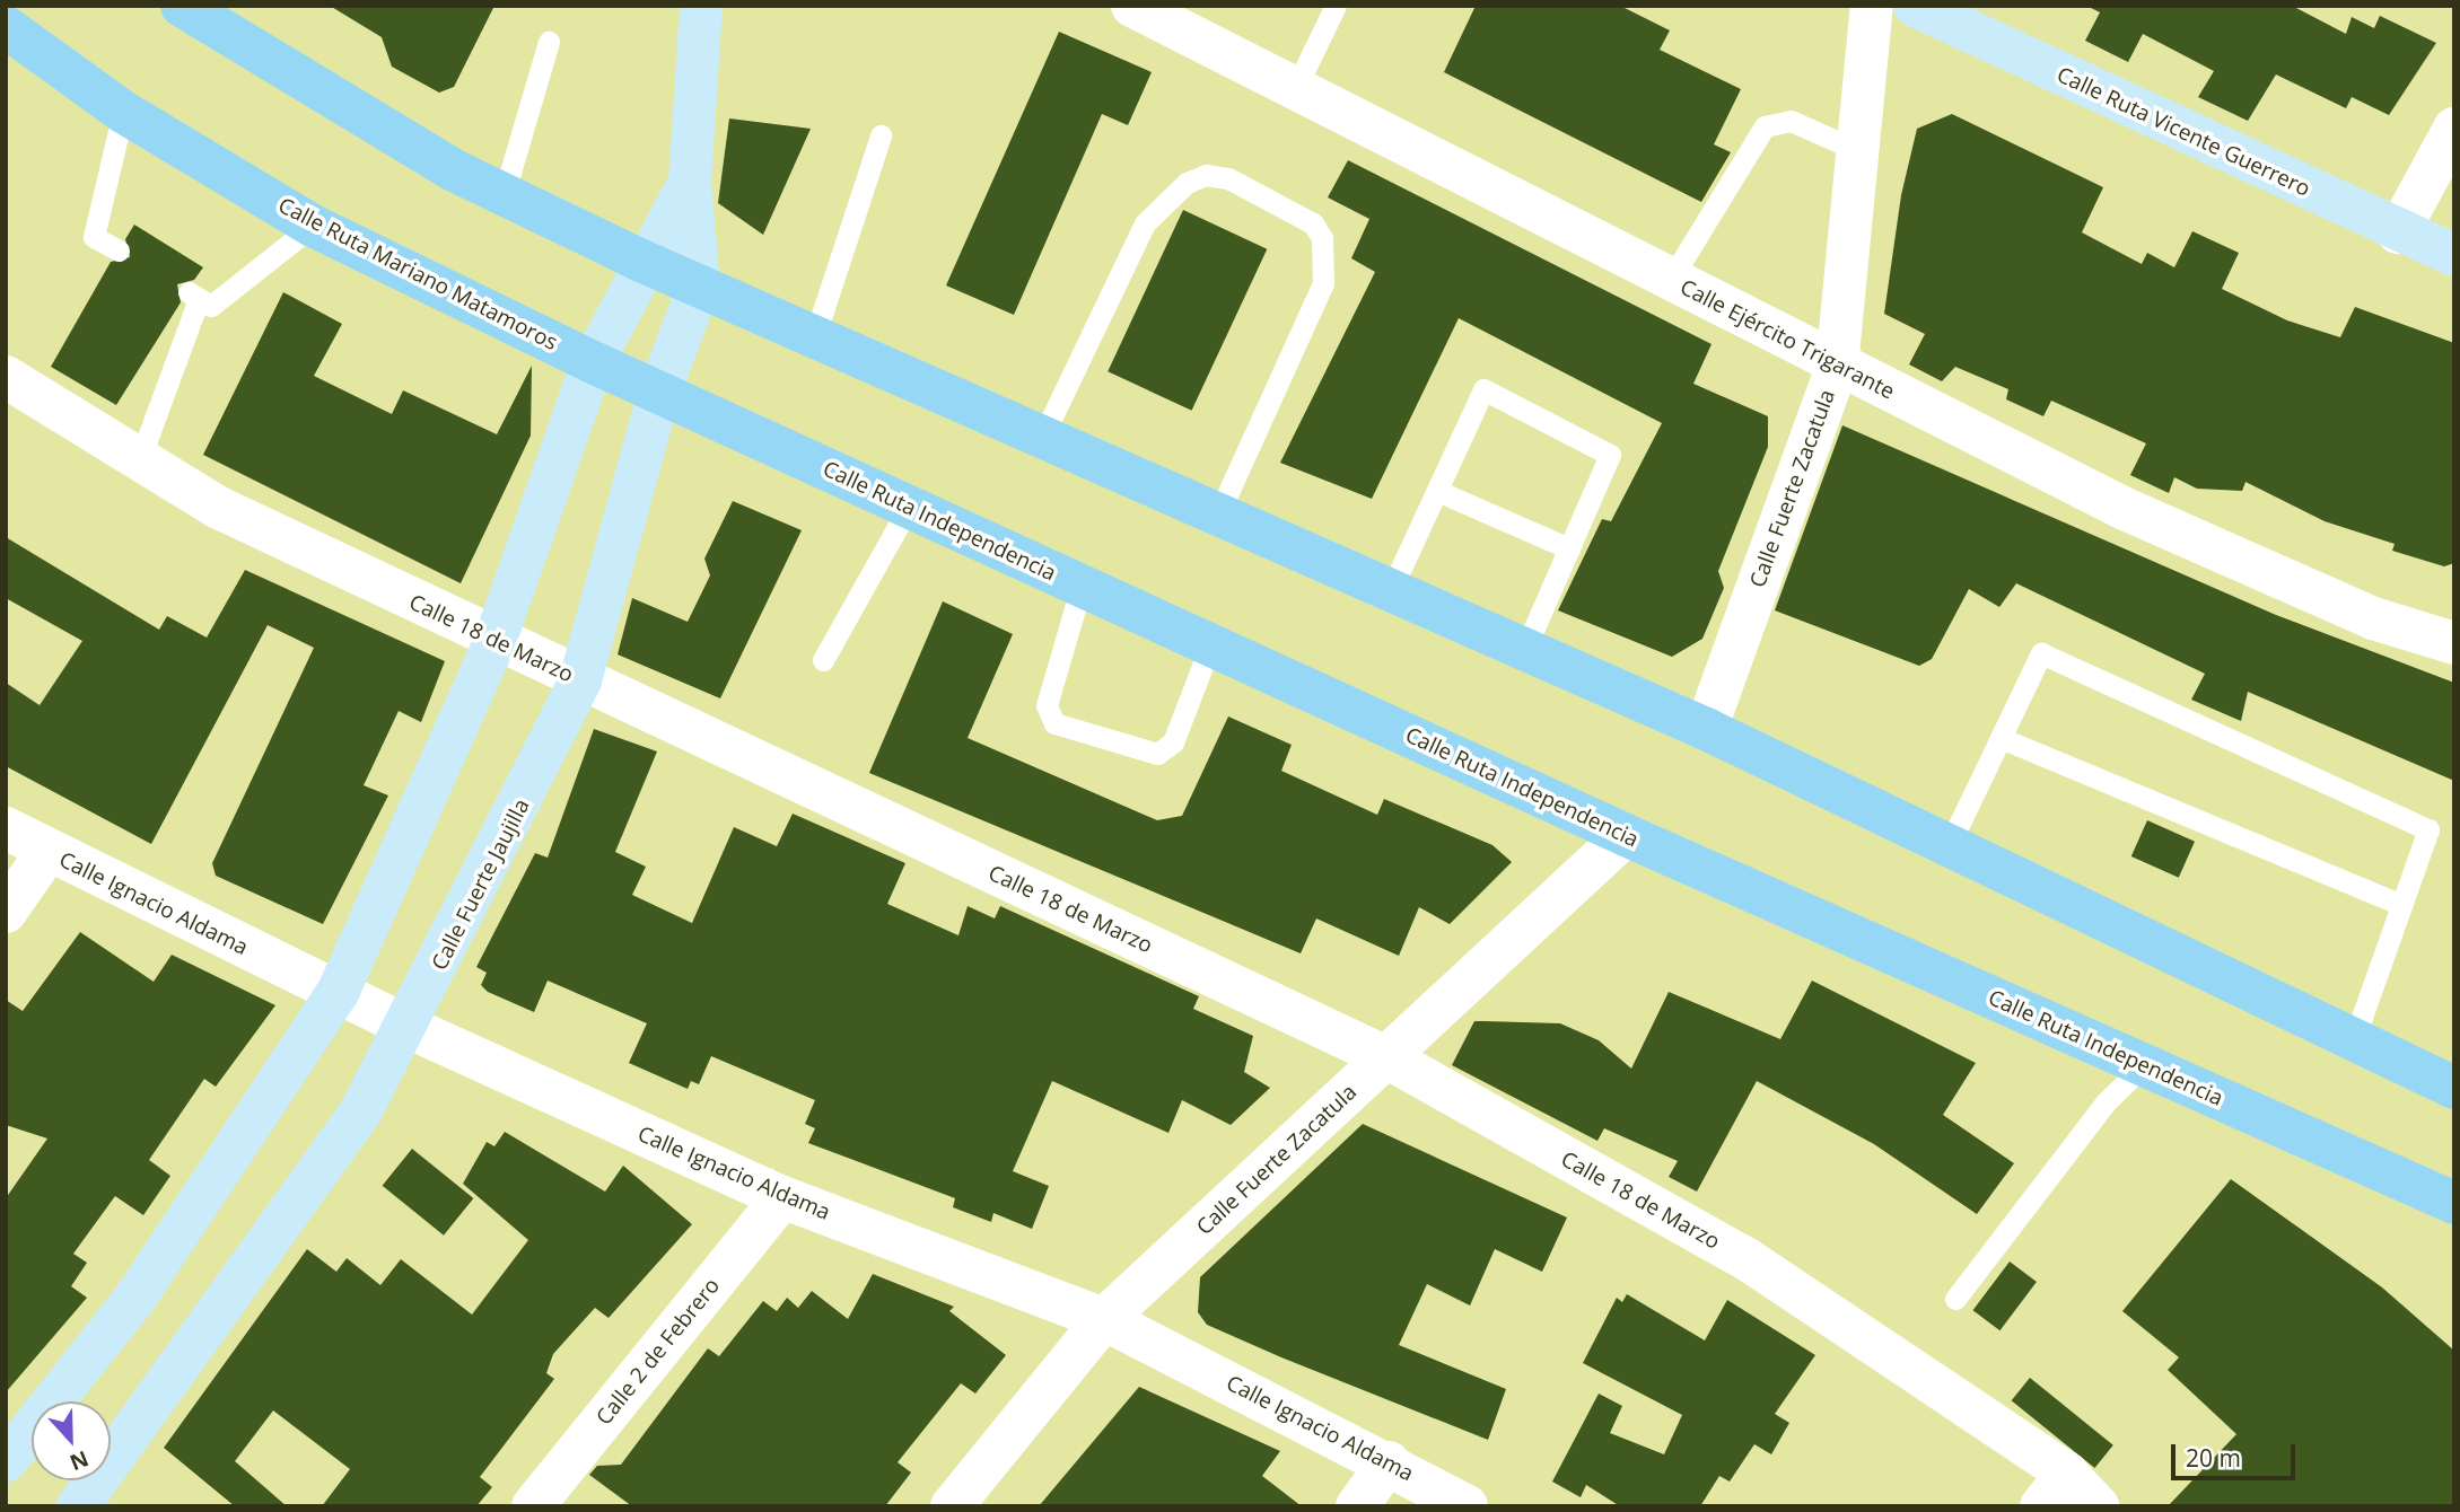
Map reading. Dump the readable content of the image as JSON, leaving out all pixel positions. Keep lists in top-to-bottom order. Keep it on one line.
{"streets":{"main road":["Calle Ruta Vicente Guerrero","Calle Ruta Mariano Matamoros","Calle Ruta Independencia","Calle Fuerte Jaujilla"],"street":["Calle Ejército Trigarante","Calle Fuerte Zacatula","Calle 18 de Marzo","Calle Ignacio Aldama","Calle 2 de Febrero"]},"crossings":[["Calle Ruta Mariano Matamoros","Calle Ruta Independencia"],["Calle Ruta Mariano Matamoros","Calle Fuerte Jaujilla"],["Calle Ejército Trigarante","Calle Fuerte Zacatula"],["Calle Fuerte Zacatula","Calle Ruta Independencia"],["Calle Fuerte Zacatula","Calle 18 de Marzo"],["Calle Fuerte Zacatula","Calle Ignacio Aldama"],["Calle Ruta Independencia","Calle Fuerte Jaujilla"],["Calle 18 de Marzo","Calle Fuerte Jaujilla"],["Calle Fuerte Jaujilla","Calle Ignacio Aldama"],["Calle Ignacio Aldama","Calle 2 de Febrero"]],"scale_bar":"20 m","north":"bottom"}
